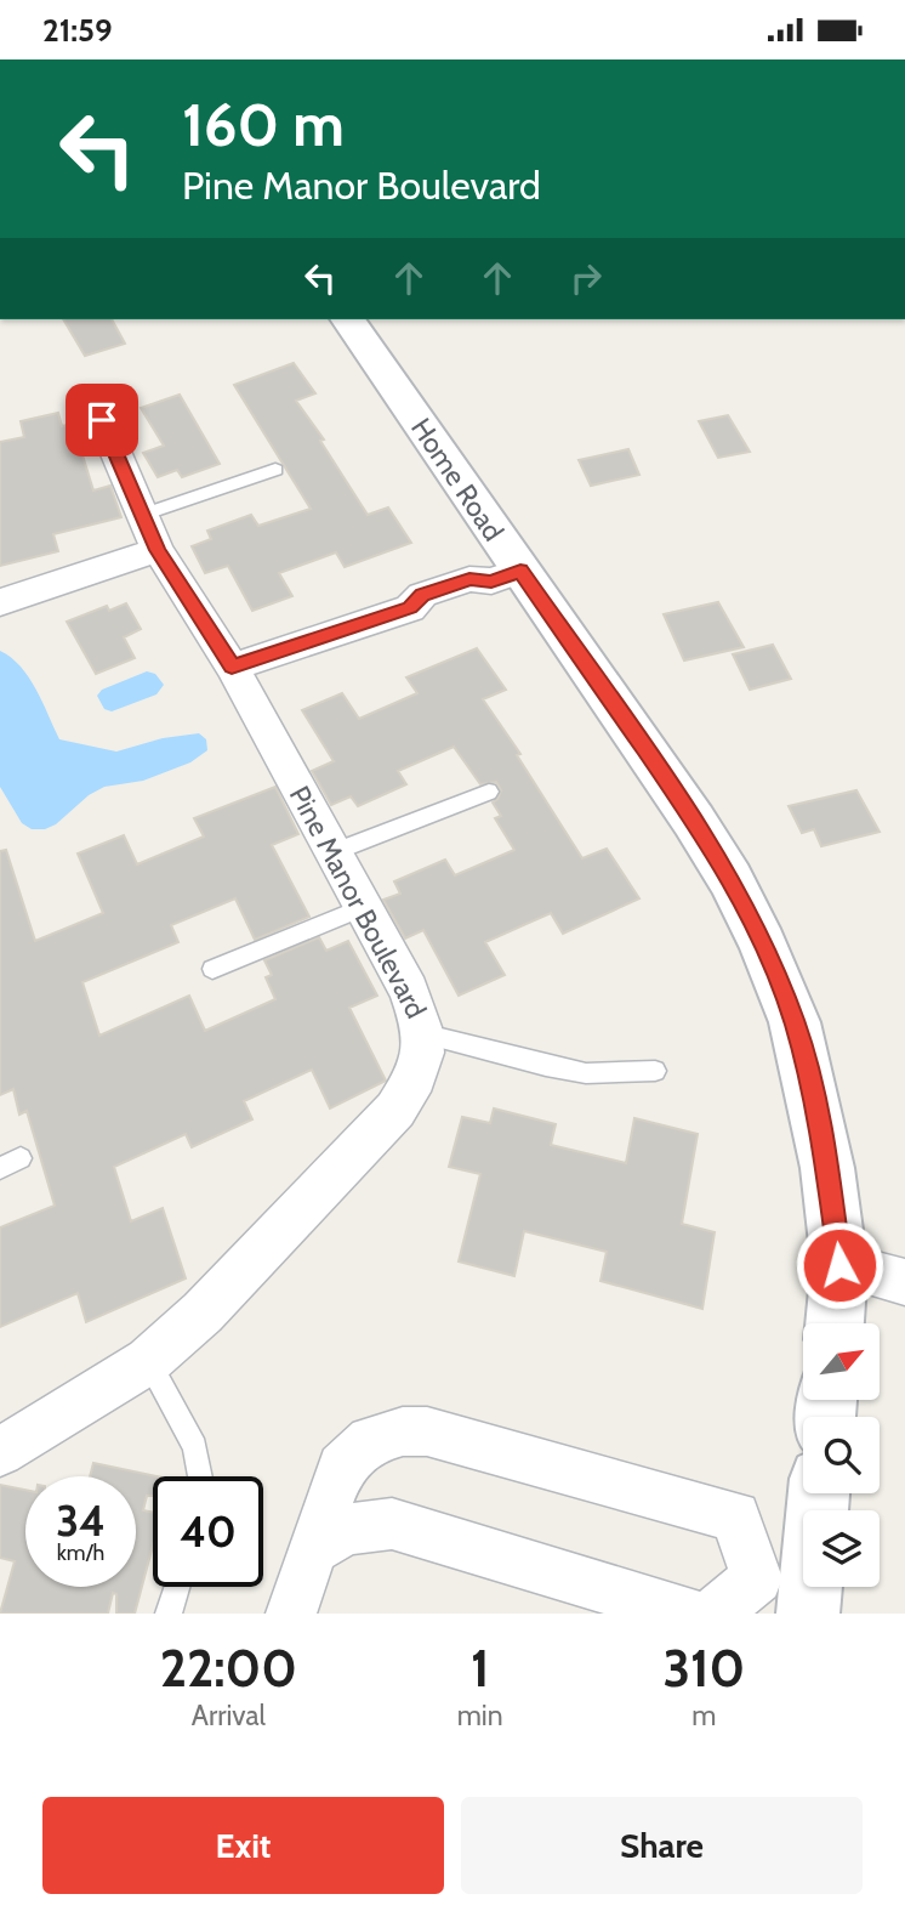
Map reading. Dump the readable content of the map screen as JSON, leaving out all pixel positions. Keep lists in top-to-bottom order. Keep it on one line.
{"streets":{"street":["Home Road","Pine Manor Boulevard"]},"north":"top right","page":{"status":"21:59","turn":["160 m","Pine Manor Boulevard"],"speed":"34 km/h","limit":"40","eta":["22:00","Arrival","1","min","310","m"],"buttons":["Exit","Share"]}}
